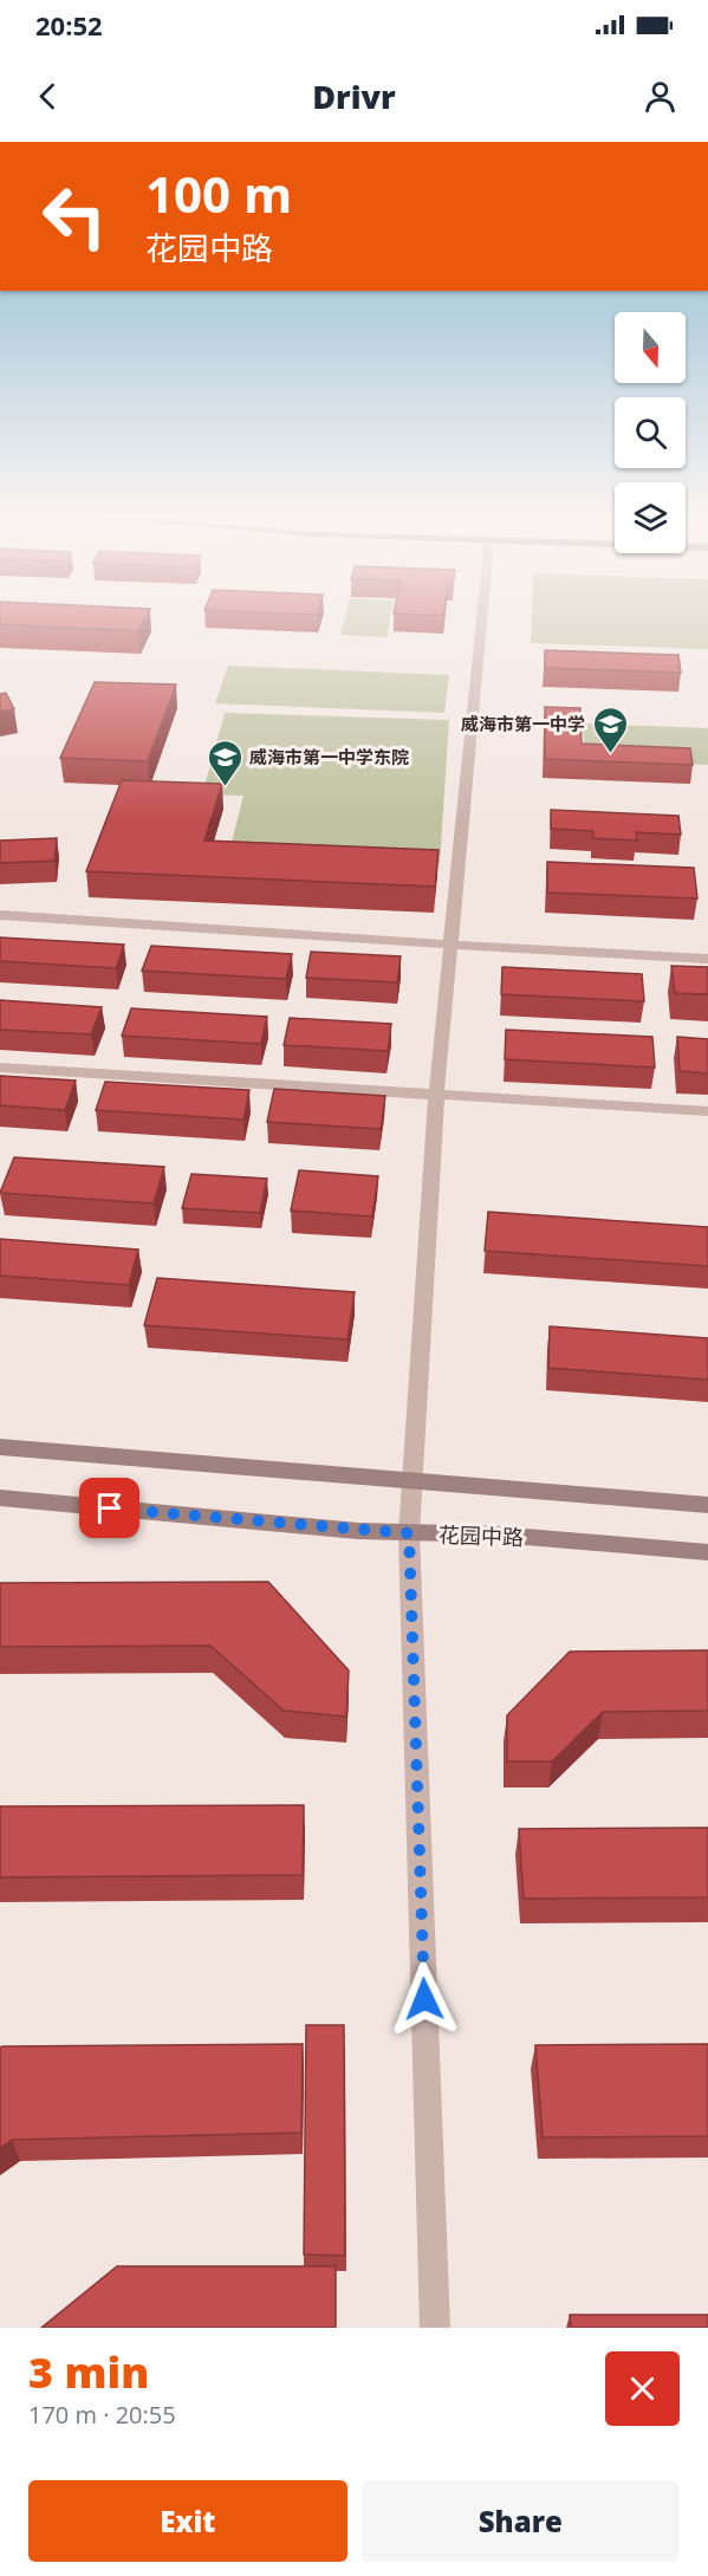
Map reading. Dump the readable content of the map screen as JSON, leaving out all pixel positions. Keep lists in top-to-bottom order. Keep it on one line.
{"streets":{"main road":["花园中路"]},"places":{"school or university":["威海市第一中学","威海市第一中学东院"]},"north":"bottom","page":{"status":"20:52","header":"Drivr","turn":["100 m","花园中路"],"heading":["3 min","170 m · 20:55"],"buttons":["Exit","Share"]}}
